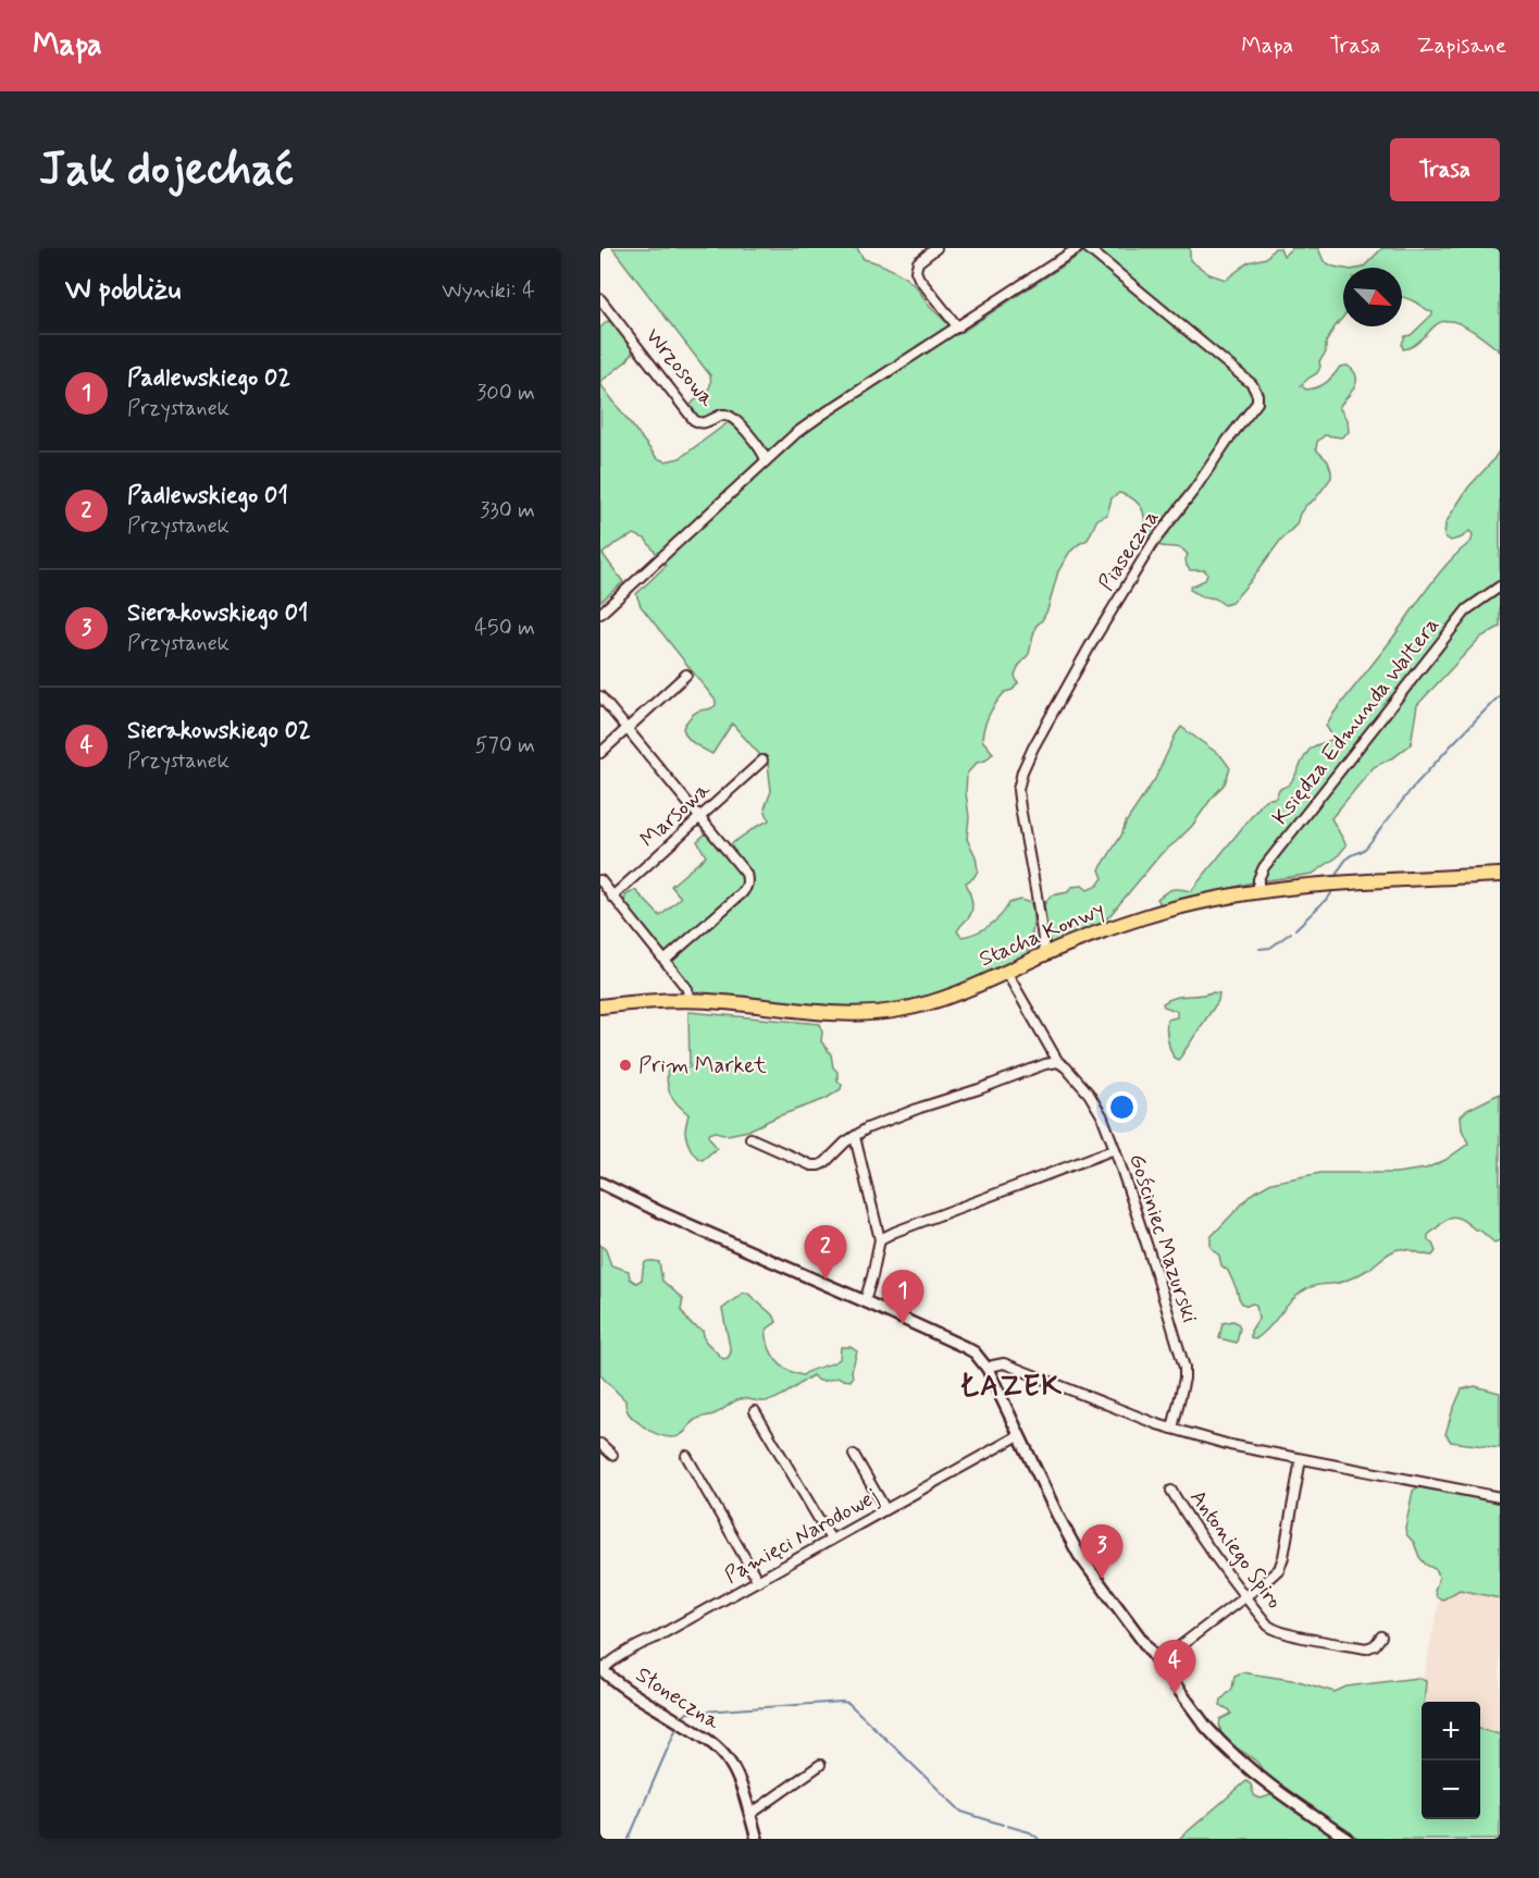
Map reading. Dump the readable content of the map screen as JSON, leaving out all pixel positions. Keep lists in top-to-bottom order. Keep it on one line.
{"streets":{"main road":["Stacha Konwy"],"street":["Wrzosowa","Piaseczna","Księdza Edmunda Waltera","Marsowa","Gościniec Mazurski","Pamięci Narodowej","Antoniego Spiro","Słoneczna"]},"crossings":[["Piaseczna","Stacha Konwy"],["Księdza Edmunda Waltera","Stacha Konwy"],["Stacha Konwy","Gościniec Mazurski"],["Pamięci Narodowej","Słoneczna"]],"districts":["ŁAZEK"],"places":["Prim Market"],"north":"bottom right","page":{"header":"Mapa","nav":["Mapa","Trasa","Zapisane"],"buttons":"Trasa","title":"Jak dojechać","heading":["W pobliżu","Wyniki: 4"],"list":[{"mark":"1","name":"Padlewskiego 02","note":"Przystanek","value":"300 m"},{"mark":"2","name":"Padlewskiego 01","note":"Przystanek","value":"330 m"},{"mark":"3","name":"Sierakowskiego 01","note":"Przystanek","value":"450 m"},{"mark":"4","name":"Sierakowskiego 02","note":"Przystanek","value":"570 m"}],"pins":["2","1","3","4"],"map_buttons":["+","−"]}}
